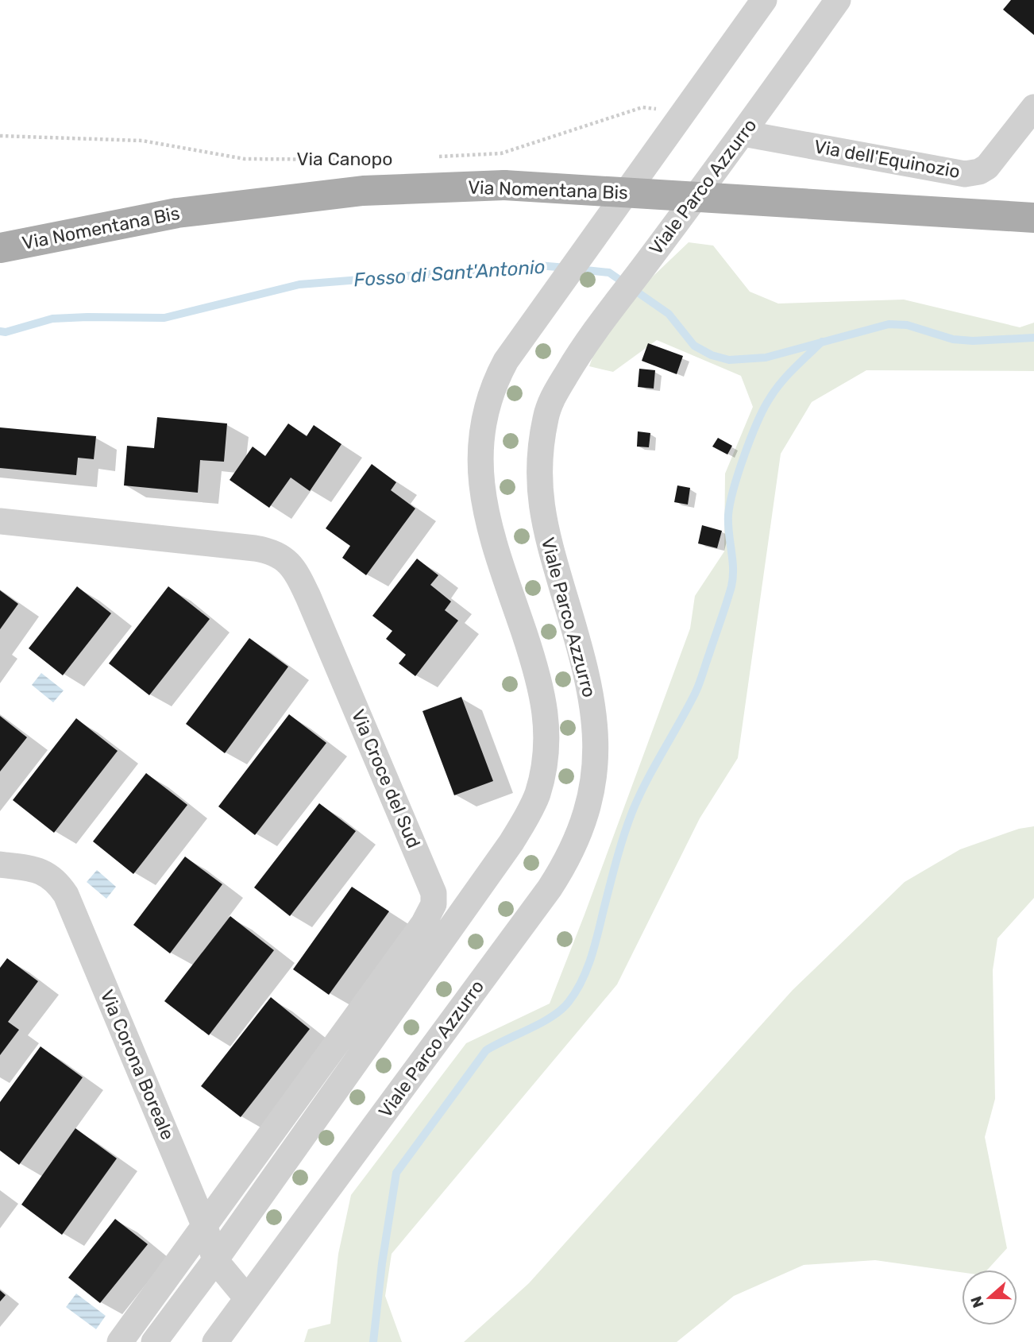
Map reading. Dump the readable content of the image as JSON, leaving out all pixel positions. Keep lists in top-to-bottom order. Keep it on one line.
{"streets":{"main road":["Via Nomentana Bis"],"street":["Via dell'Equinozio","Viale Parco Azzurro","Via Croce del Sud","Via Corona Boreale"],"path":["Via Canopo"]},"crossings":[["Via dell'Equinozio","Viale Parco Azzurro"],["Viale Parco Azzurro","Via Corona Boreale"],["Via Croce del Sud","Via Corona Boreale"]],"water":["Fosso di Sant'Antonio"],"north":"left"}
